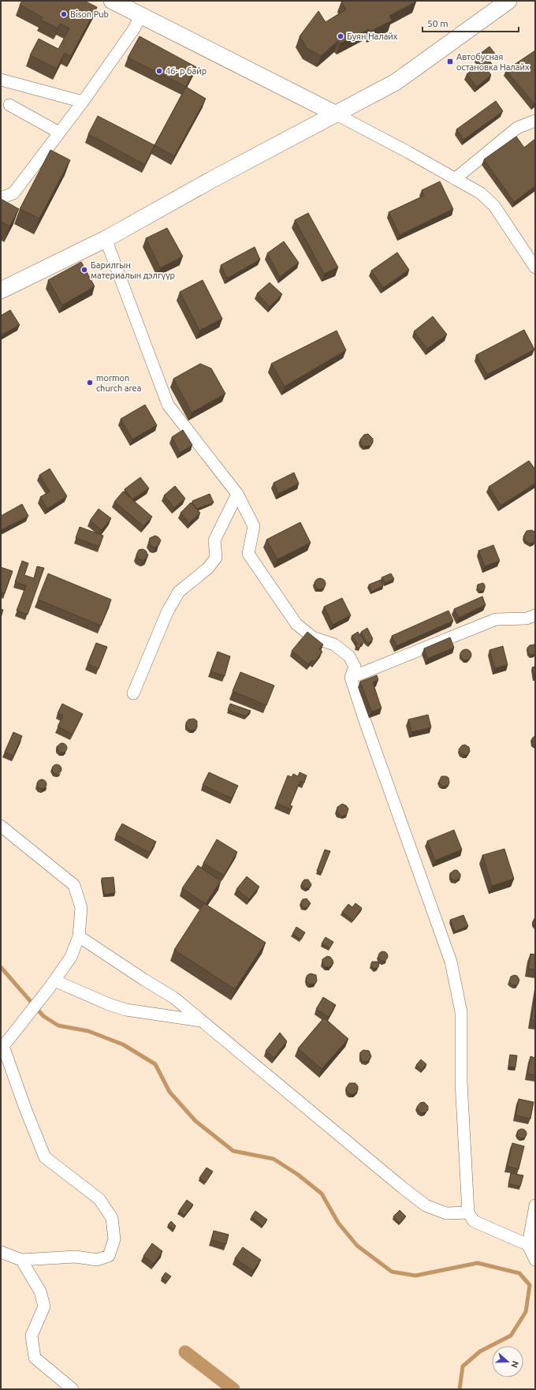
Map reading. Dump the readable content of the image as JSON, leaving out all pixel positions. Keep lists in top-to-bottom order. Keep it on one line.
{"places":{"other":["Bison Pub","Буян Налайх","46- р байр","Барилгын материалын дэлгүүр","mormon church area"],"transit":["Автобусная остановка Налайх"]},"scale_bar":"50 m","north":"right"}
